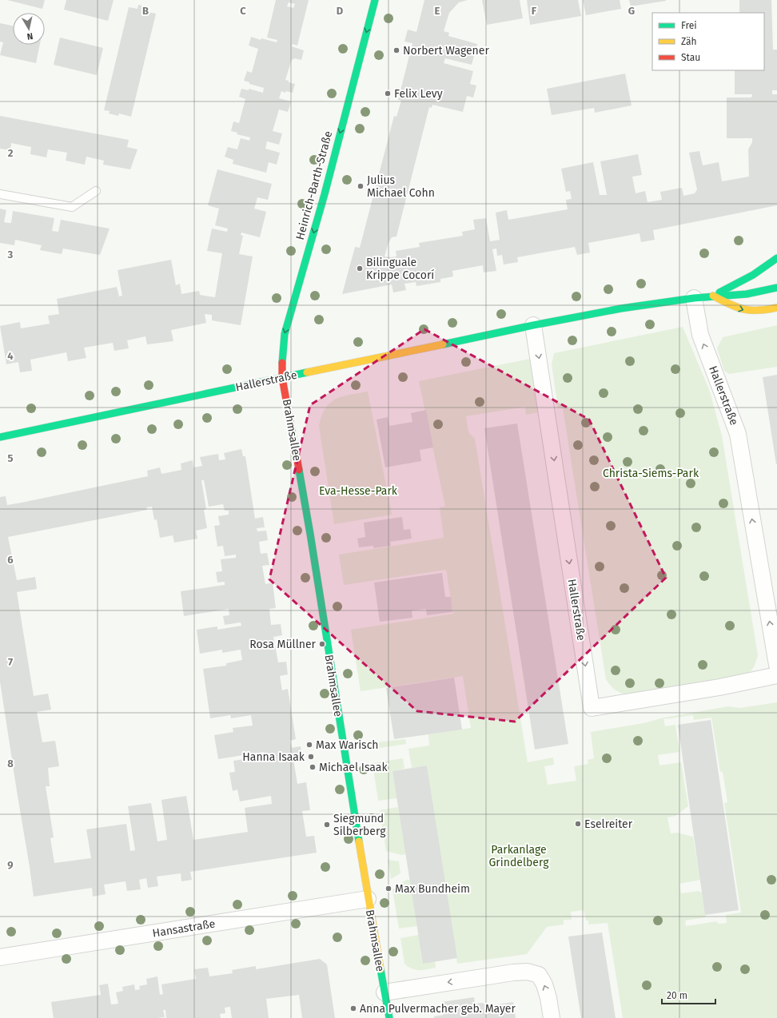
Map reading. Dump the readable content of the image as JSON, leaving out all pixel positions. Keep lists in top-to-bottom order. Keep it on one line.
{"streets":{"street":["Heinrich-Barth-Straße","Hallerstraße","Brahmsallee","Hansastraße"]},"crossings":[["Heinrich-Barth-Straße","Hallerstraße"],["Heinrich-Barth-Straße","Brahmsallee"],["Hallerstraße","Brahmsallee"],["Brahmsallee","Hansastraße"]],"one_way":["Heinrich-Barth-Straße"],"parks":["Christa-Siems-Park","Eva-Hesse-Park","Parkanlage Grindelberg"],"places":["Norbert Wagener","Felix Levy","Julius Michael Cohn","Bilinguale Krippe Cocorí","Rosa Müllner","Max Warisch","Hanna Isaak","Michael Isaak","Eselreiter","Siegmund Silberberg","Max Bundheim","Anna Pulvermacher geb. Mayer"],"legend":["Frei","Zäh","Stau"],"scale_bar":"20 m","north":"bottom","grid":{"columns":["B","C","D","E","F","G"],"rows":["2","3","4","5","6","7","8","9"]}}
